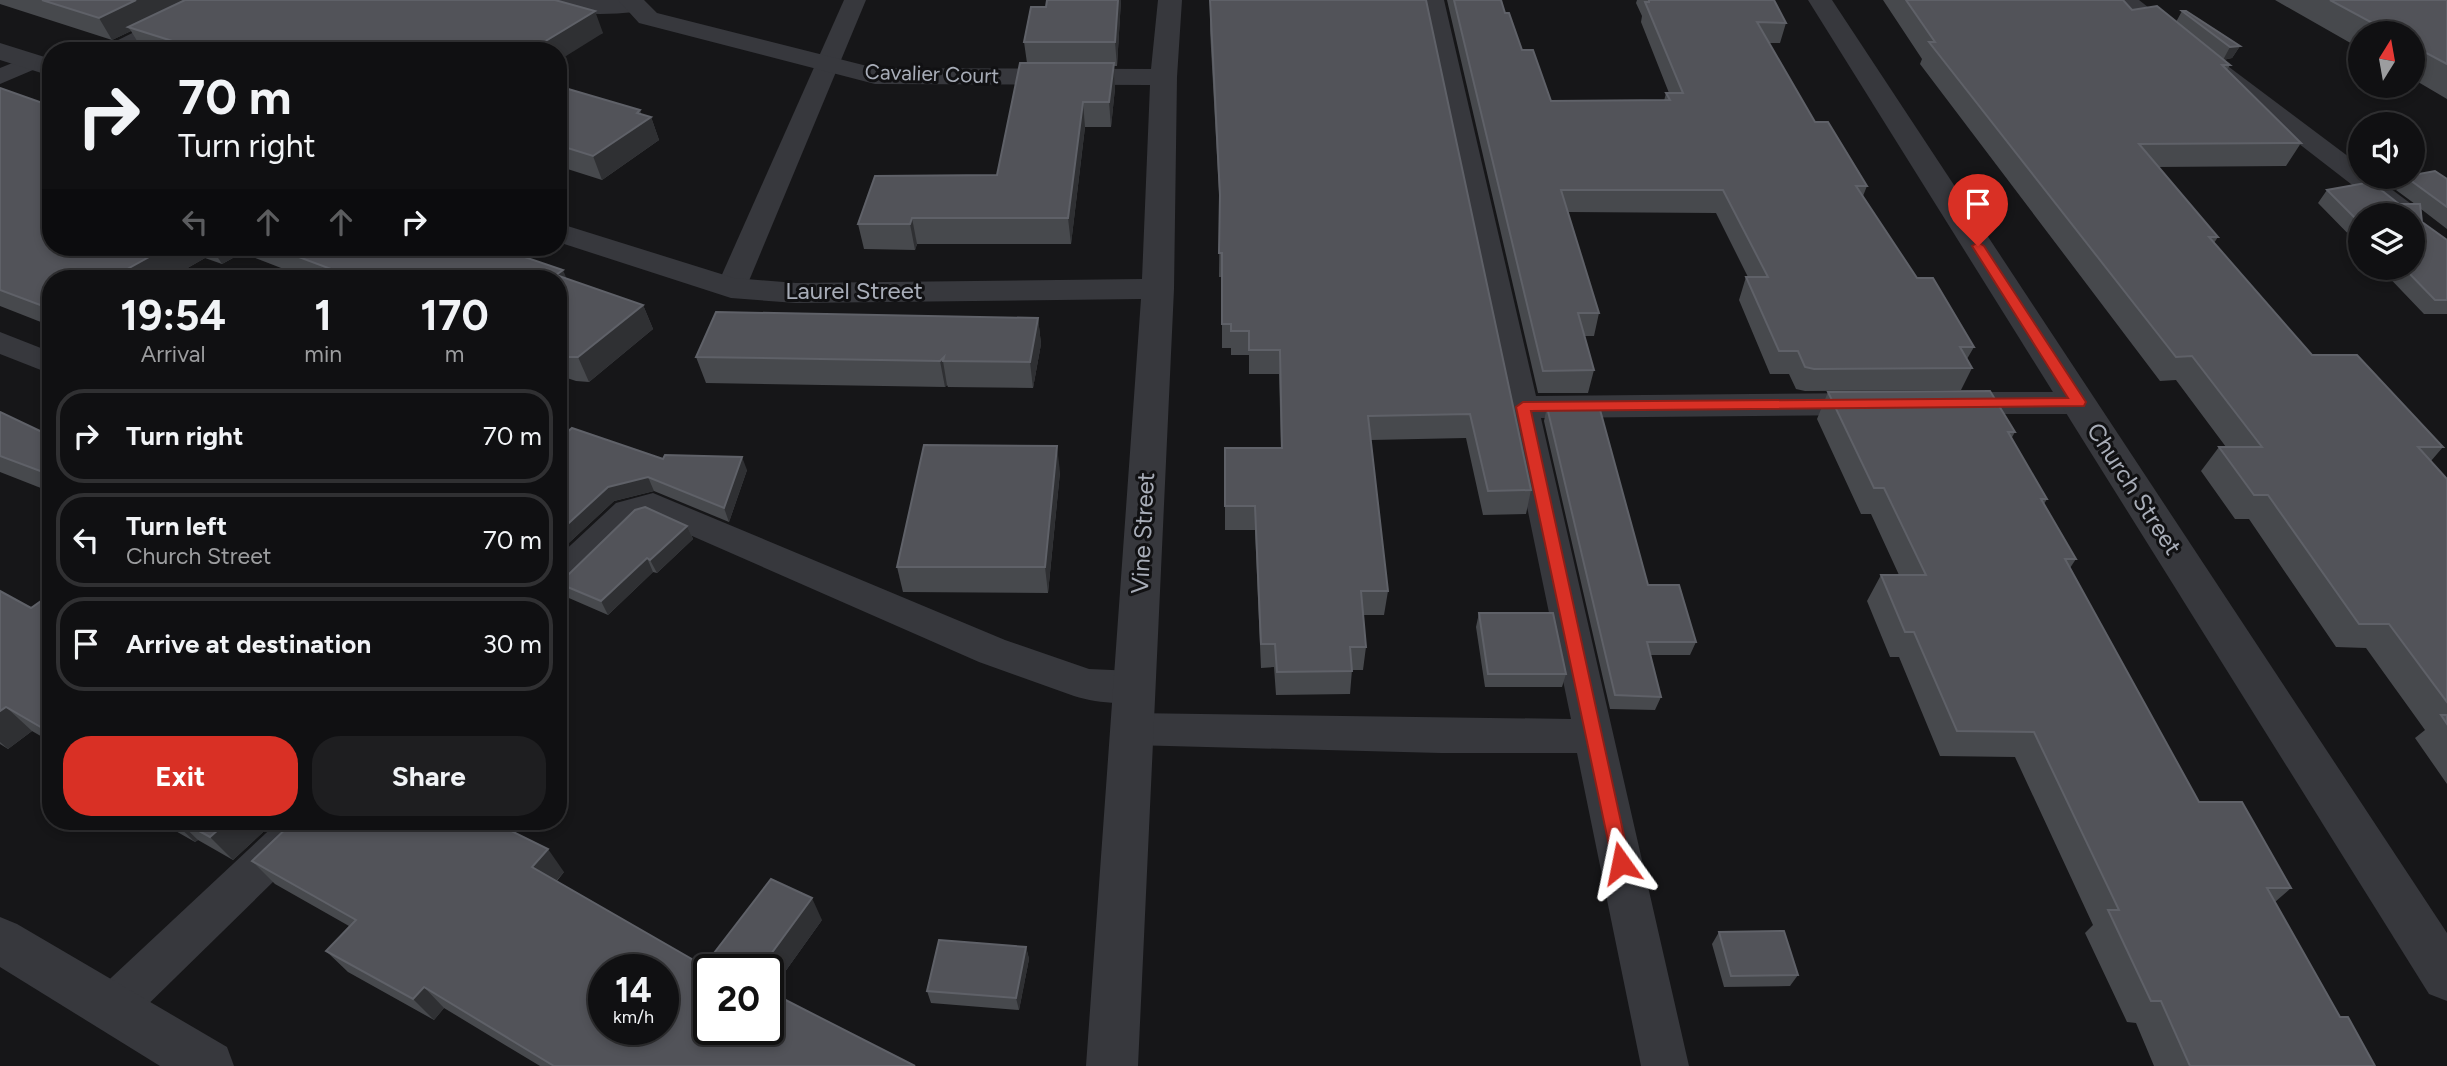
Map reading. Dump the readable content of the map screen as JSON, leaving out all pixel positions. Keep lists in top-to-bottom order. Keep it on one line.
{"streets":{"street":["Cavalier Court","Laurel Street","Church Street","Vine Street"]},"crossings":[["Cavalier Court","Vine Street"],["Laurel Street","Vine Street"]],"north":"top","page":{"turn":["70 m","Turn right"],"eta":["19:54","Arrival","1","min","170","m"],"list":[{"name":"Turn right","value":"70 m"},{"name":"Turn left","note":"Church Street","value":"70 m"},{"name":"Arrive at destination","value":"30 m"}],"buttons":["Exit","Share"],"speed":"14 km/h","limit":"20"}}
